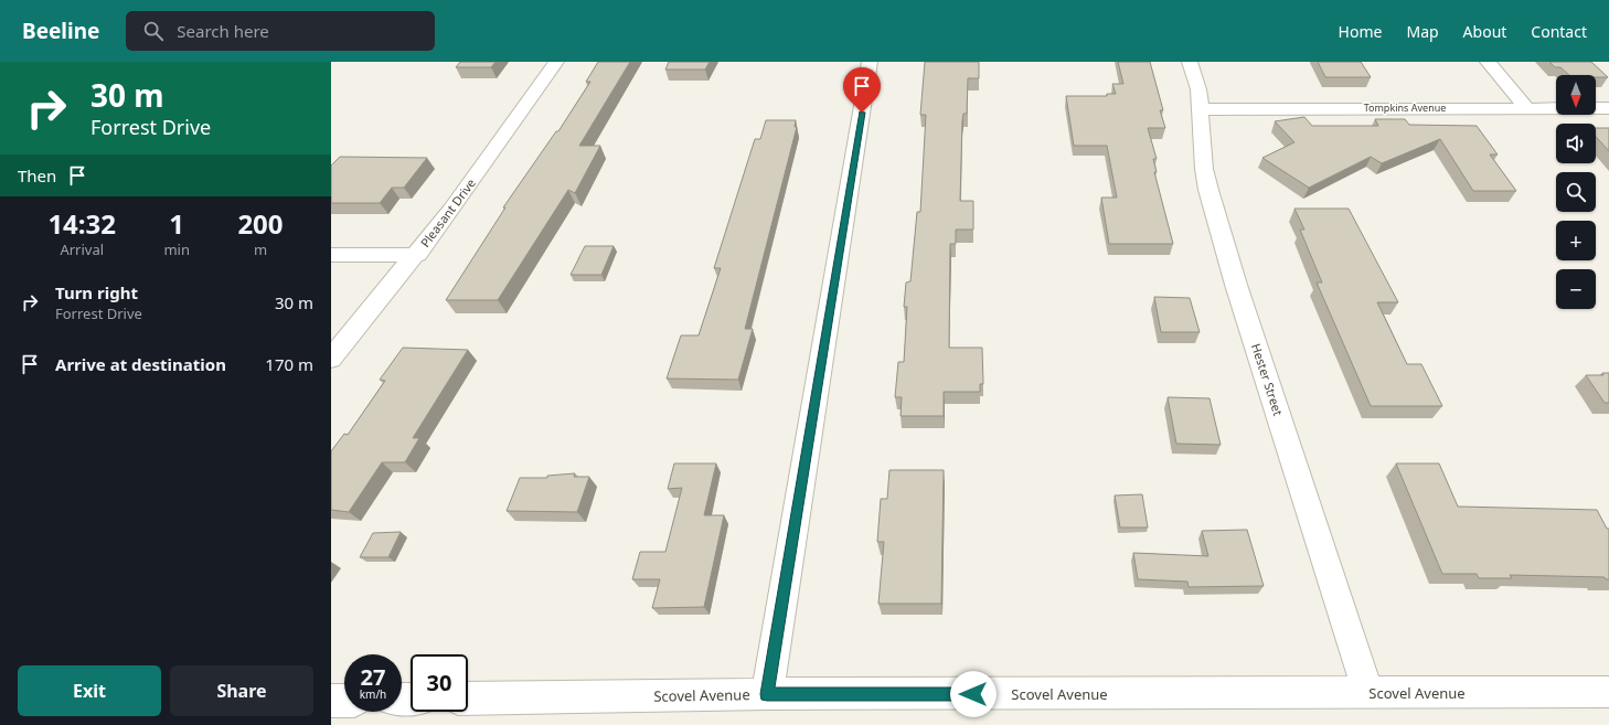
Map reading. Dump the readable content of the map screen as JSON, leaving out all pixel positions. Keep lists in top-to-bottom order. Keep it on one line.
{"streets":{"street":["Tompkins Avenue","Pleasant Drive","Hester Street","Scovel Avenue"]},"crossings":[["Tompkins Avenue","Hester Street"],["Hester Street","Scovel Avenue"]],"north":"bottom","page":{"header":"Beeline","search":"Search here","nav":["Home","Map","About","Contact"],"turn":["30 m","Forrest Drive"],"map_buttons":["+","−"],"then":"Then","eta":["14:32","Arrival","1","min","200","m"],"list":[{"name":"Turn right","note":"Forrest Drive","value":"30 m"},{"name":"Arrive at destination","value":"170 m"}],"speed":"27 km/h","limit":"30","buttons":["Exit","Share"]}}
